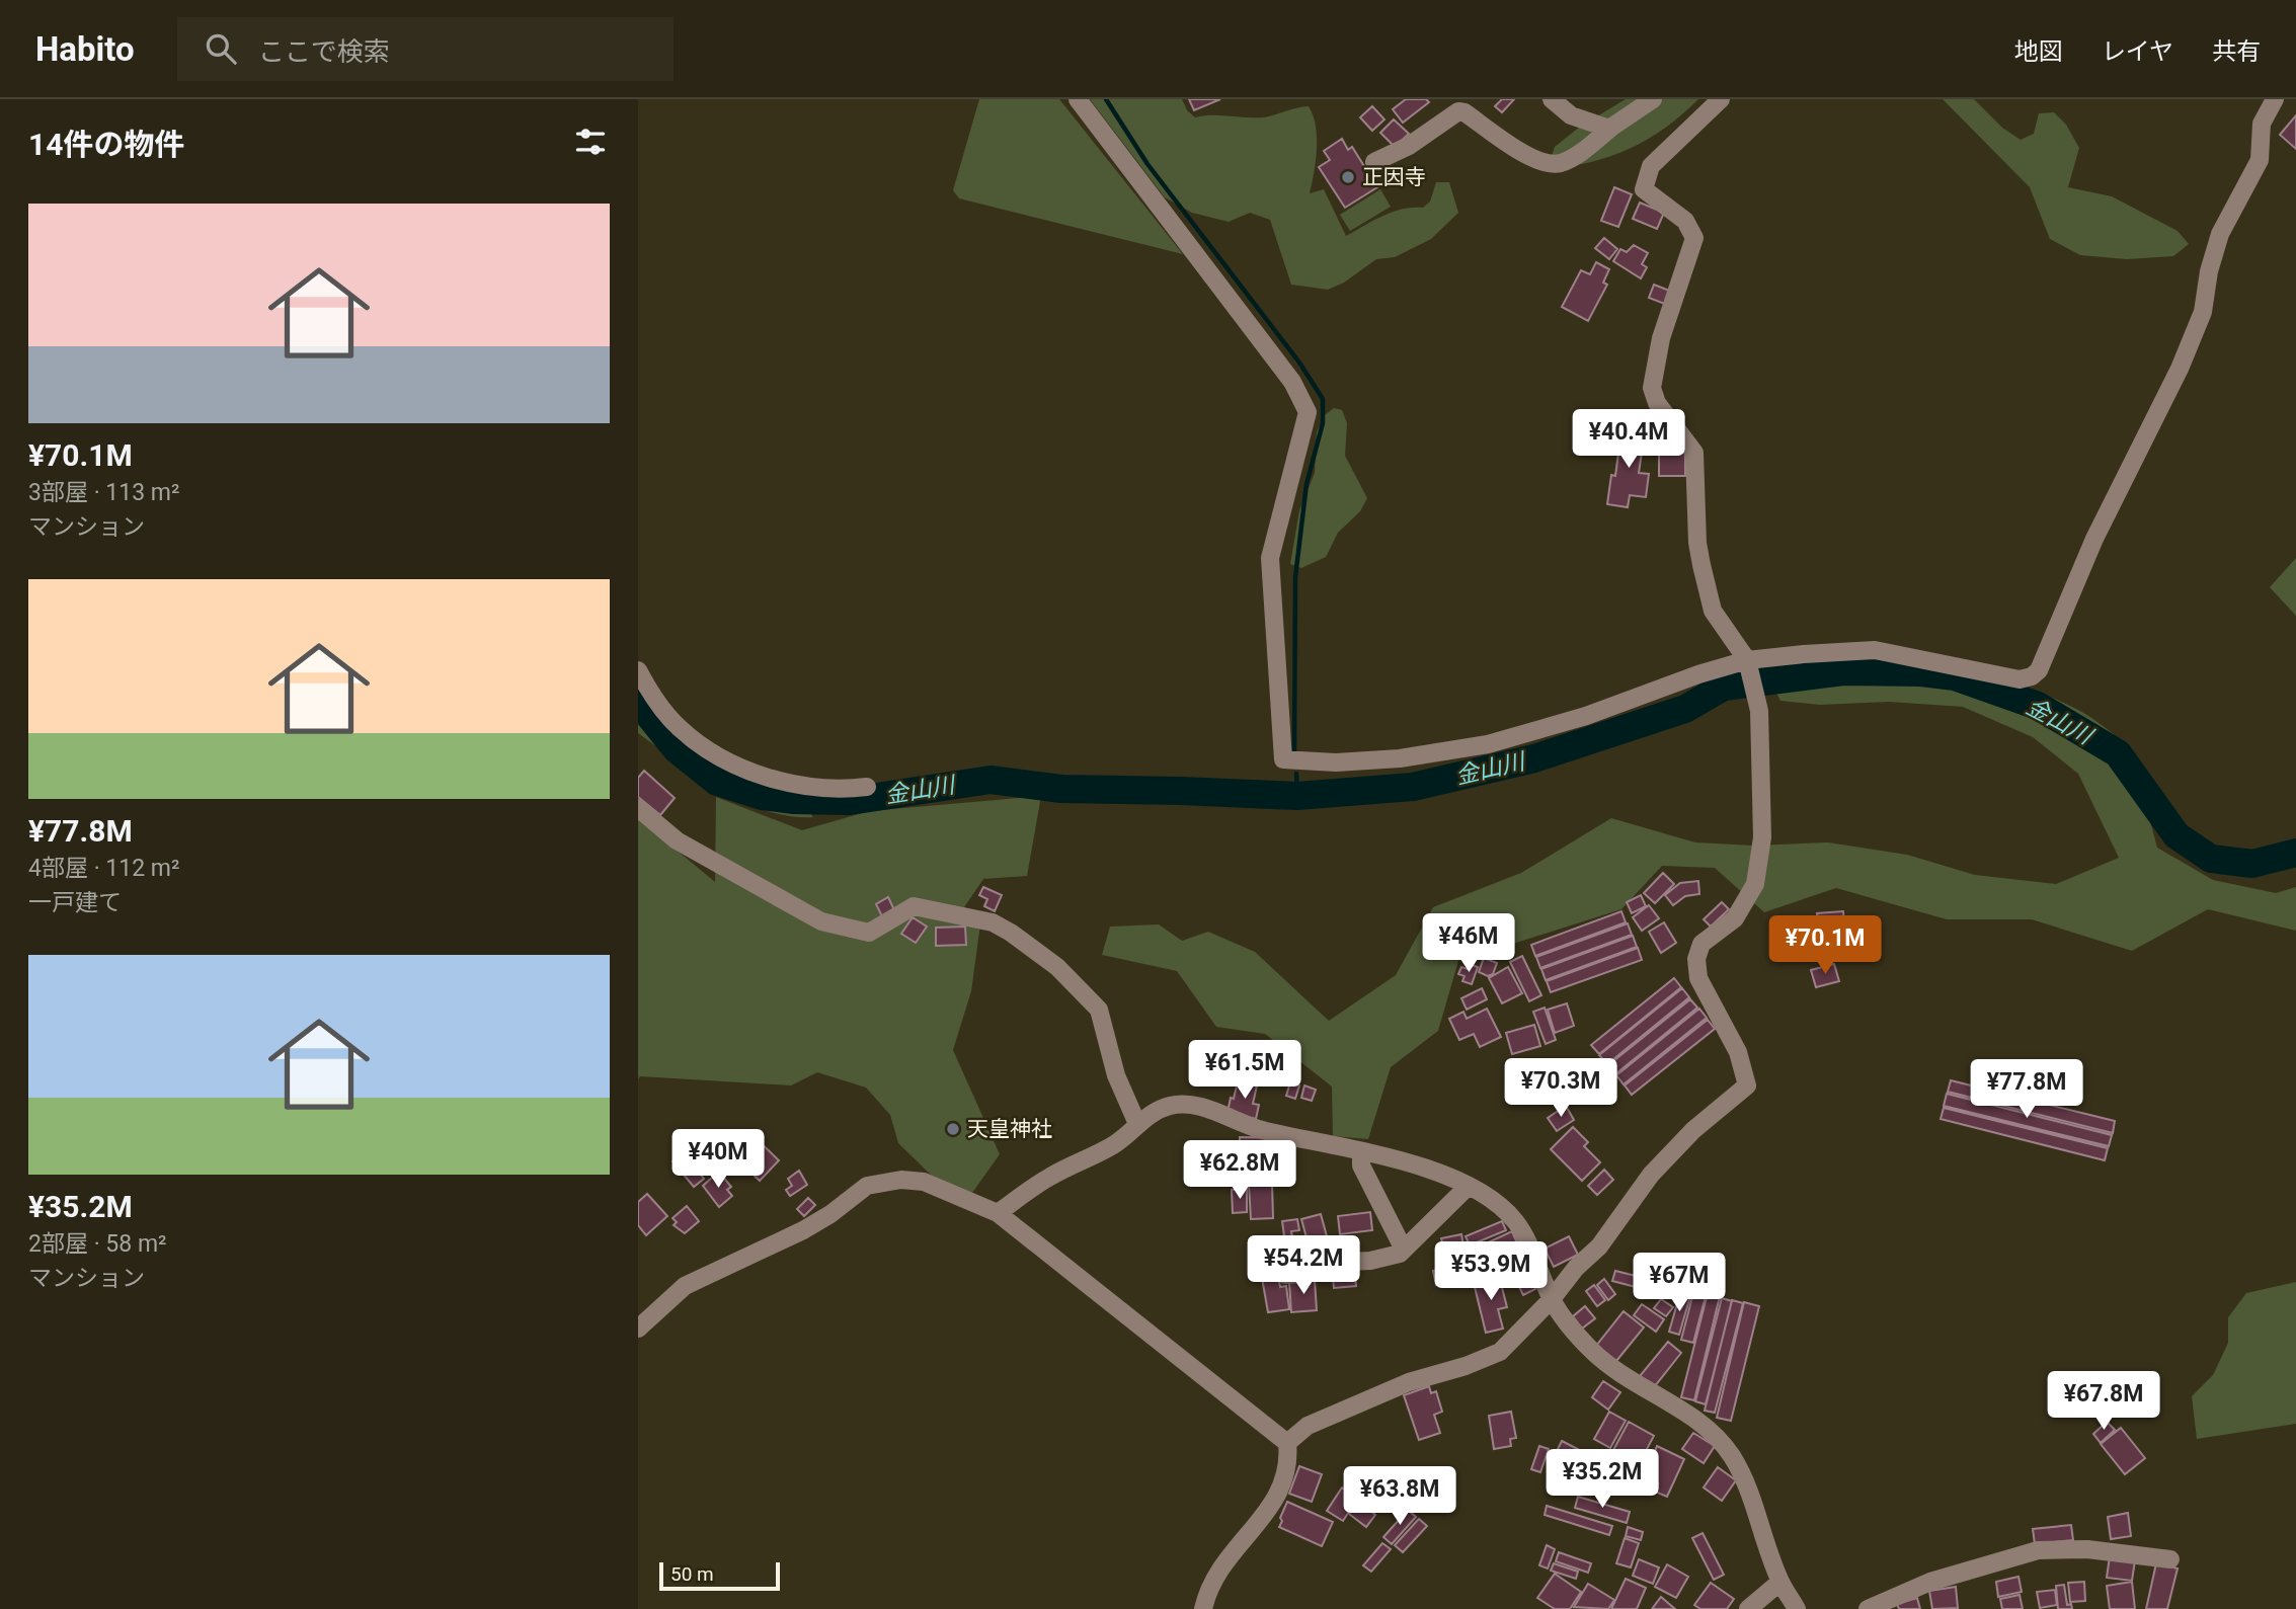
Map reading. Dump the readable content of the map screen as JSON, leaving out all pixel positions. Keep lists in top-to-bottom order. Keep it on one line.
{"water":["金山川"],"places":["正因寺","天皇神社"],"scale_bar":"50 m","page":{"header":"Habito","search":"ここで検索","nav":["地図","レイヤ","共有"],"heading":"14件の物件","list":[{"name":"¥70.1M","note":"3部屋 · 113 m² · マンション"},{"name":"¥77.8M","note":"4部屋 · 112 m² · 一戸建て"},{"name":"¥35.2M","note":"2部屋 · 58 m² · マンション"}],"price":["¥40.4M","¥46M","¥70.1M","¥61.5M","¥70.3M","¥77.8M","¥40M","¥62.8M","¥54.2M","¥53.9M","¥67M","¥67.8M","¥35.2M","¥63.8M"],"scale":"50 m"}}
